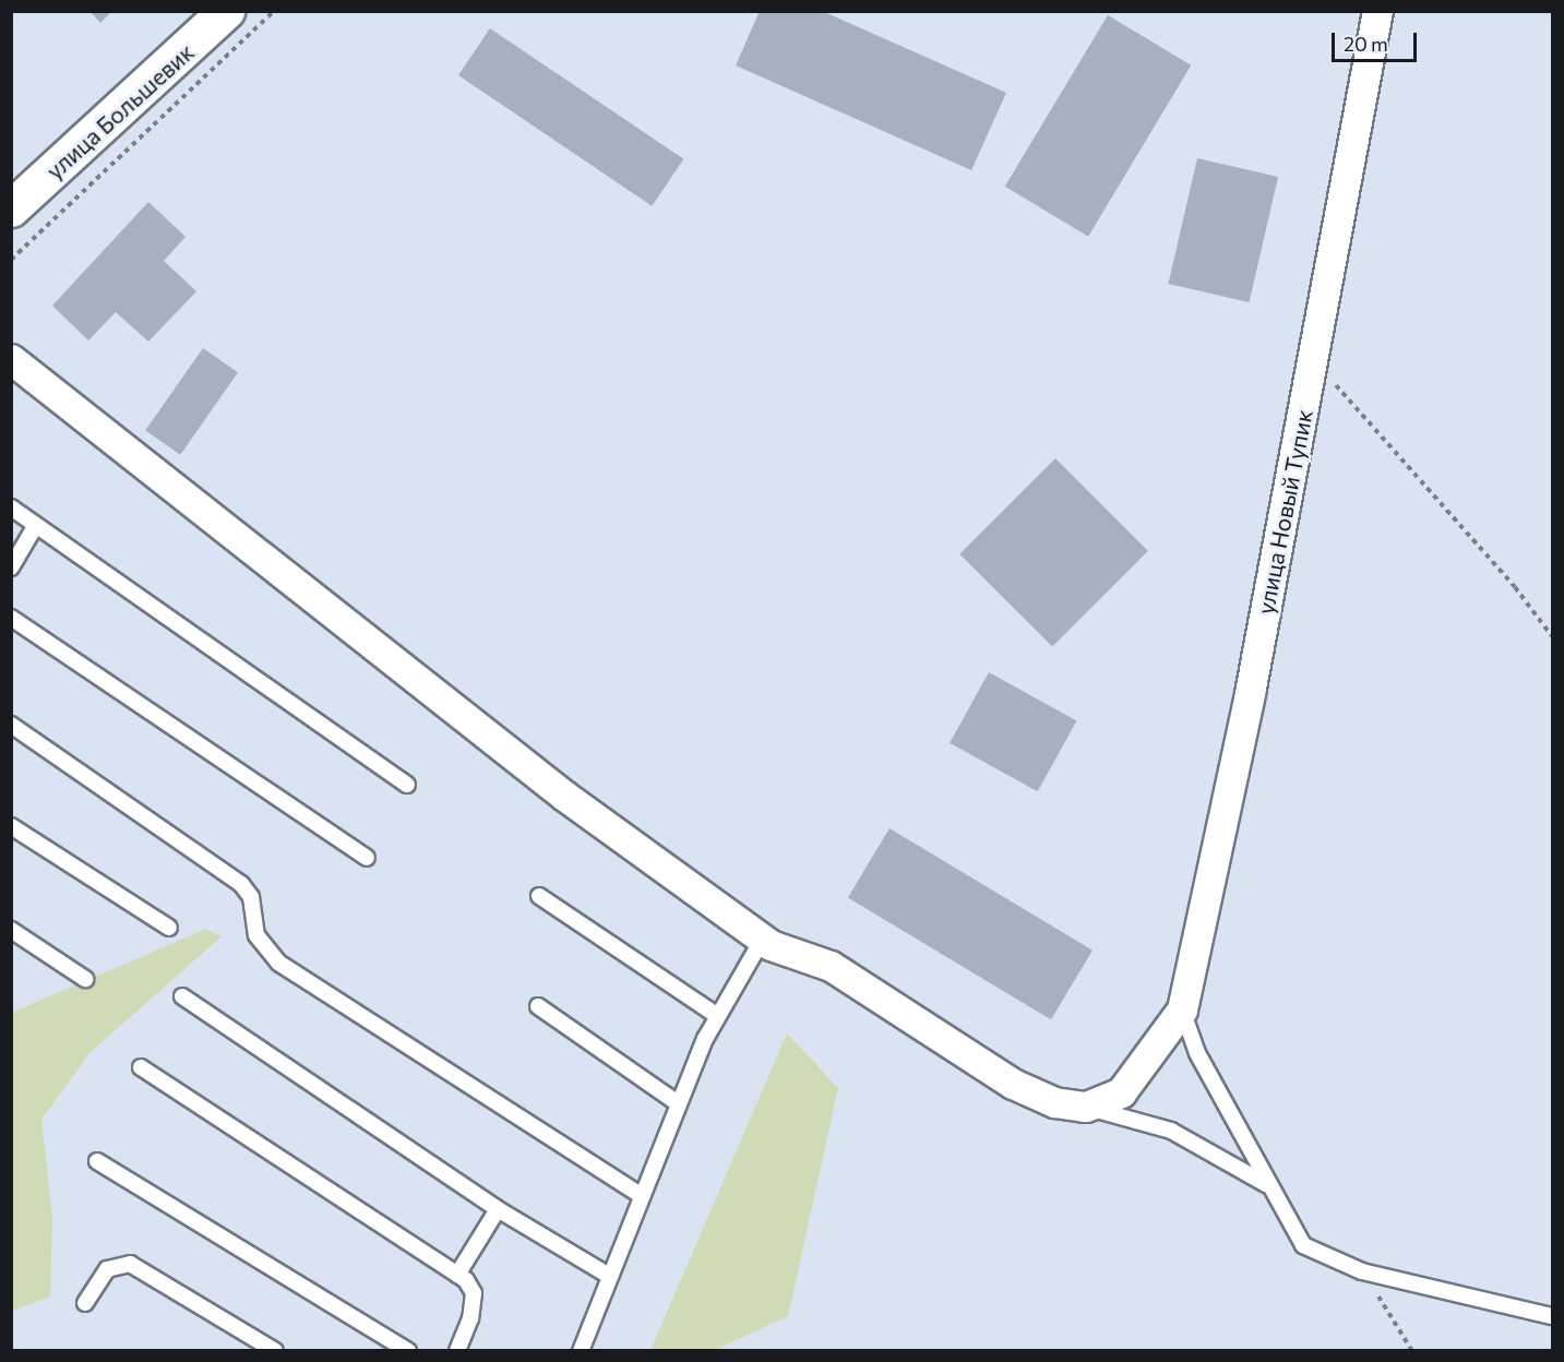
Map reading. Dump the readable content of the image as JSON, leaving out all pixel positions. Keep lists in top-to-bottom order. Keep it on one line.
{"streets":{"main road":["улица Большевик"],"street":["улица Новый Тупик"]},"scale_bar":"20 m"}
